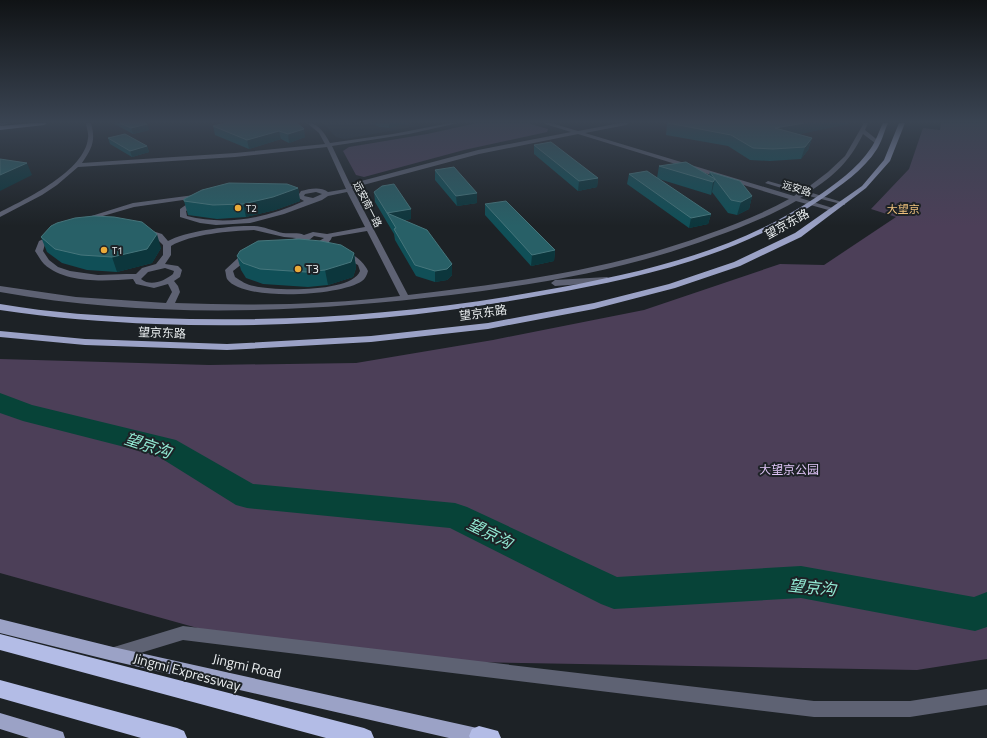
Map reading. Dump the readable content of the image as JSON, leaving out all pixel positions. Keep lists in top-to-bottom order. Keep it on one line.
{"streets":{"highway":["Jingmi Expressway"],"main road":["望京东路","Jingmi Road"],"street":["远安路","远安南一路"]},"crossings":[["远安路","望京东路"]],"districts":["大望京"],"water":["望京沟"],"parks":["大望京公园"],"places":["T2","T1","T3"]}
